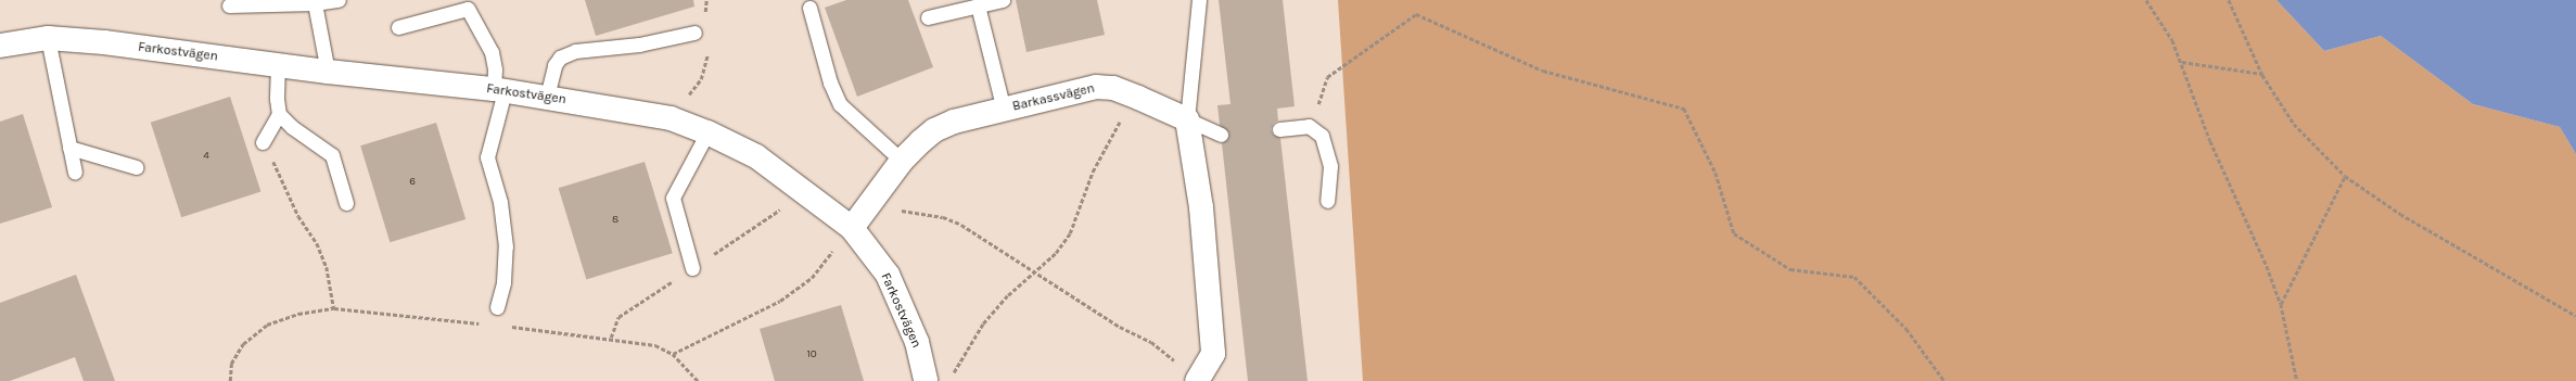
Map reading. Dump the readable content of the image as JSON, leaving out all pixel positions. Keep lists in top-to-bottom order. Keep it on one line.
{"streets":{"street":["Farkostvägen","Barkassvägen"]},"crossings":[["Farkostvägen","Barkassvägen"]],"house_numbers":["4","6","8","10"]}
